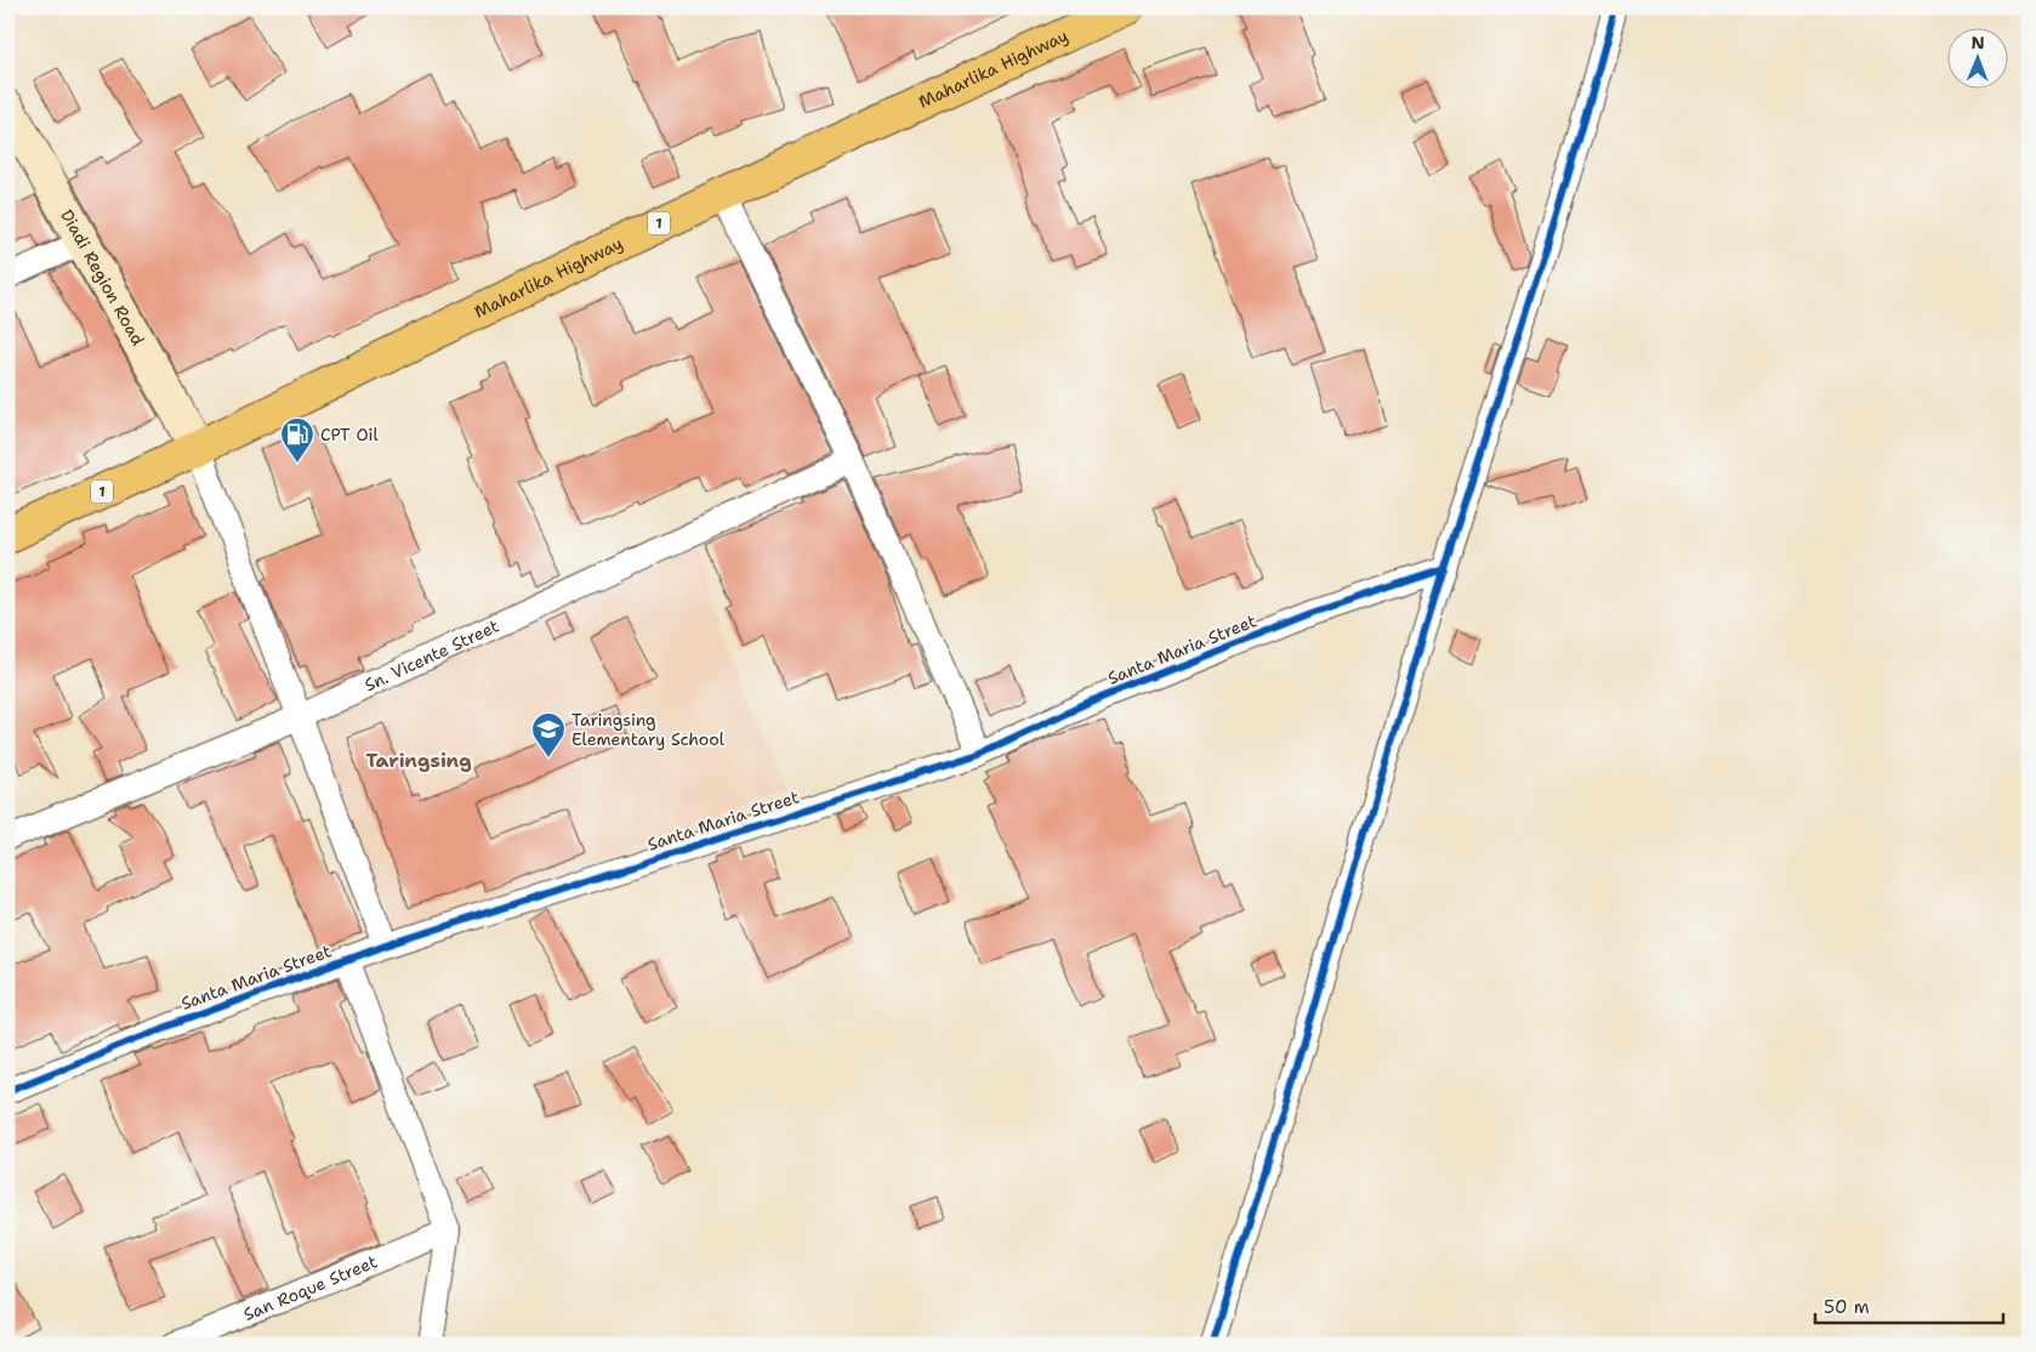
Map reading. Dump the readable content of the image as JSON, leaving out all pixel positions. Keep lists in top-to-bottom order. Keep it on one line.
{"streets":{"highway":["Maharlika Highway","1"],"main road":["Diadi Region Road"],"street":["Santa Maria Street","Sn. Vicente Street","San Roque Street"]},"crossings":[["Maharlika Highway","Diadi Region Road"]],"districts":["Taringsing"],"places":{"fuel station":["CPT Oil"],"school or university":["Taringsing Elementary School"]},"scale_bar":"50 m","north":"top"}
